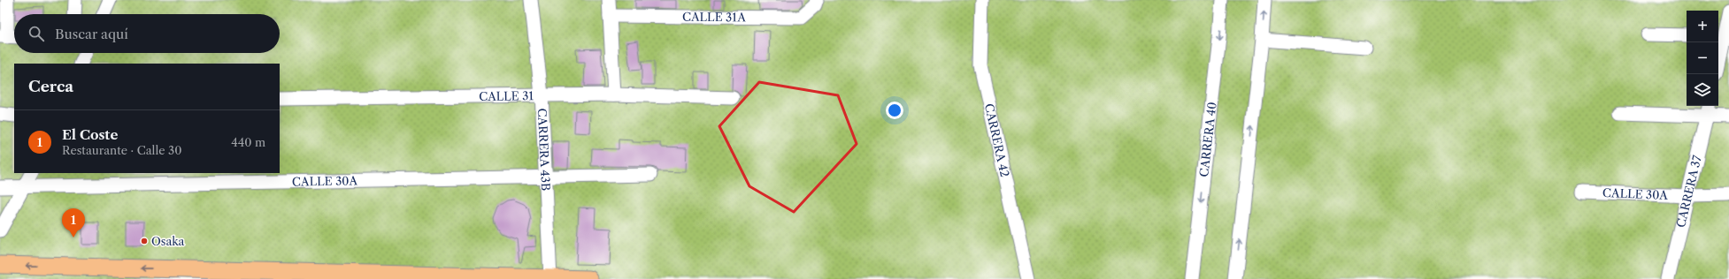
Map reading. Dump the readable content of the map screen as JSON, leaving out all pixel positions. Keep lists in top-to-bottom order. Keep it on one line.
{"streets":{"street":["CALLE 31A","CALLE 31","CARRERA 40","CARRERA 42","CARRERA 43B","CALLE 30A","CARRERA 37"]},"crossings":[["CALLE 31","CARRERA 43B"],["CARRERA 43B","CALLE 30A"],["CALLE 30A","CARRERA 37"]],"places":["Osaka"],"page":{"map_buttons":["+","−"],"search":"Buscar aquí","heading":"Cerca","list":[{"mark":"1","name":"El Coste","note":"Restaurante · Calle 30","value":"440 m"}],"pins":"1"}}
